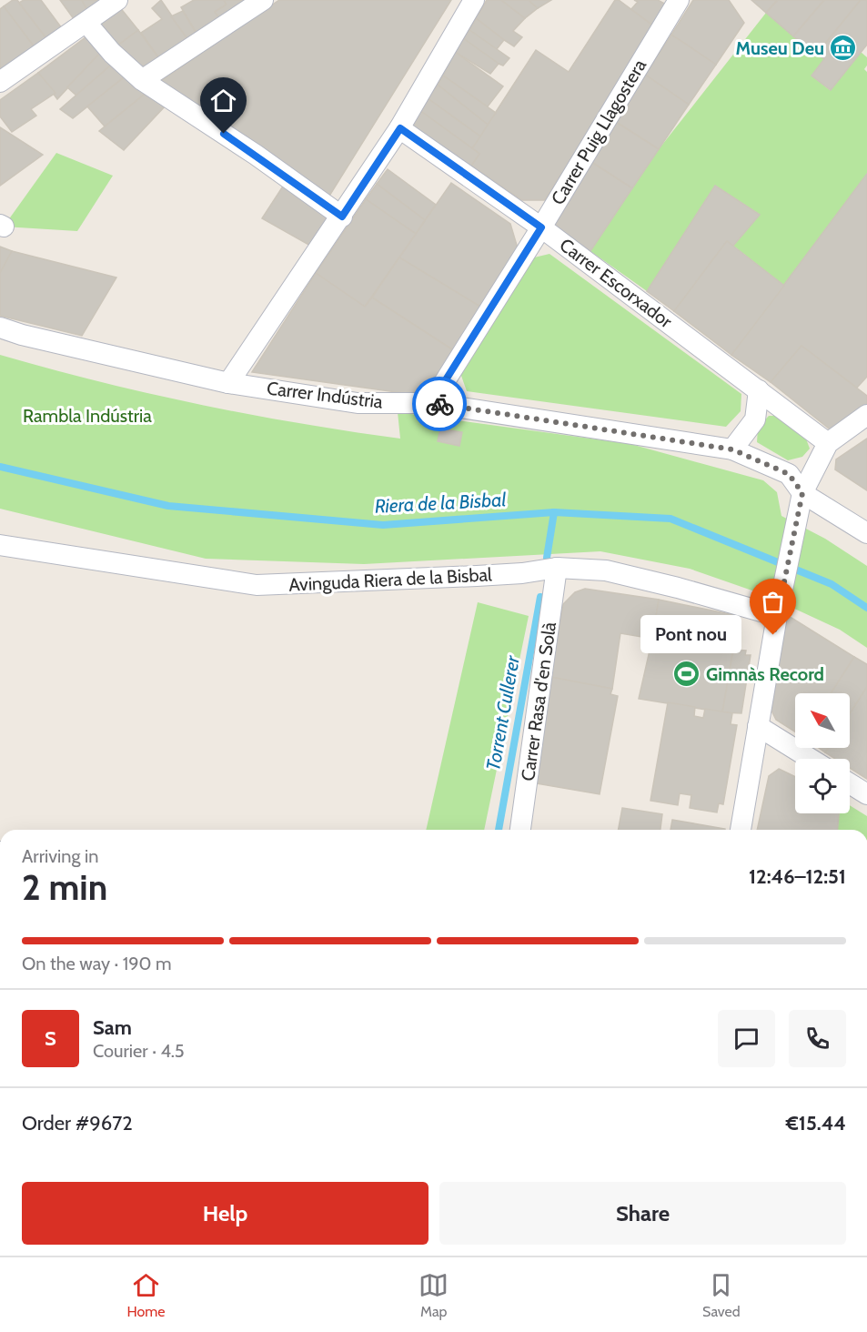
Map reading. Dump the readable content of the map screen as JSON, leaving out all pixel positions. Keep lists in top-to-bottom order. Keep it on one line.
{"streets":{"street":["Carrer Puig Llagostera","Carrer Escorxador","Carrer Indústria","Avinguda Riera de la Bisbal","Carrer Rasa d'en Solà"]},"crossings":[["Carrer Puig Llagostera","Carrer Escorxador"],["Carrer Puig Llagostera","Carrer Indústria"],["Avinguda Riera de la Bisbal","Carrer Rasa d'en Solà"]],"water":["Riera de la Bisbal","Torrent Cullerer"],"parks":["Rambla Indústria"],"places":{"museum":["Museu Deu"],"other":["Pont nou"],"sports":["Gimnàs Record"]},"north":"top left","page":{"bubble":"Pont nou","heading":["2 min","Arriving in","12:46–12:51"],"panel":["Sam","Courier · 4.5","Order #9672","€15.44"],"bar":"On the way · 190 m","round":"S","buttons":["Help","Share"],"tabs":["Home","Map","Saved"]}}
